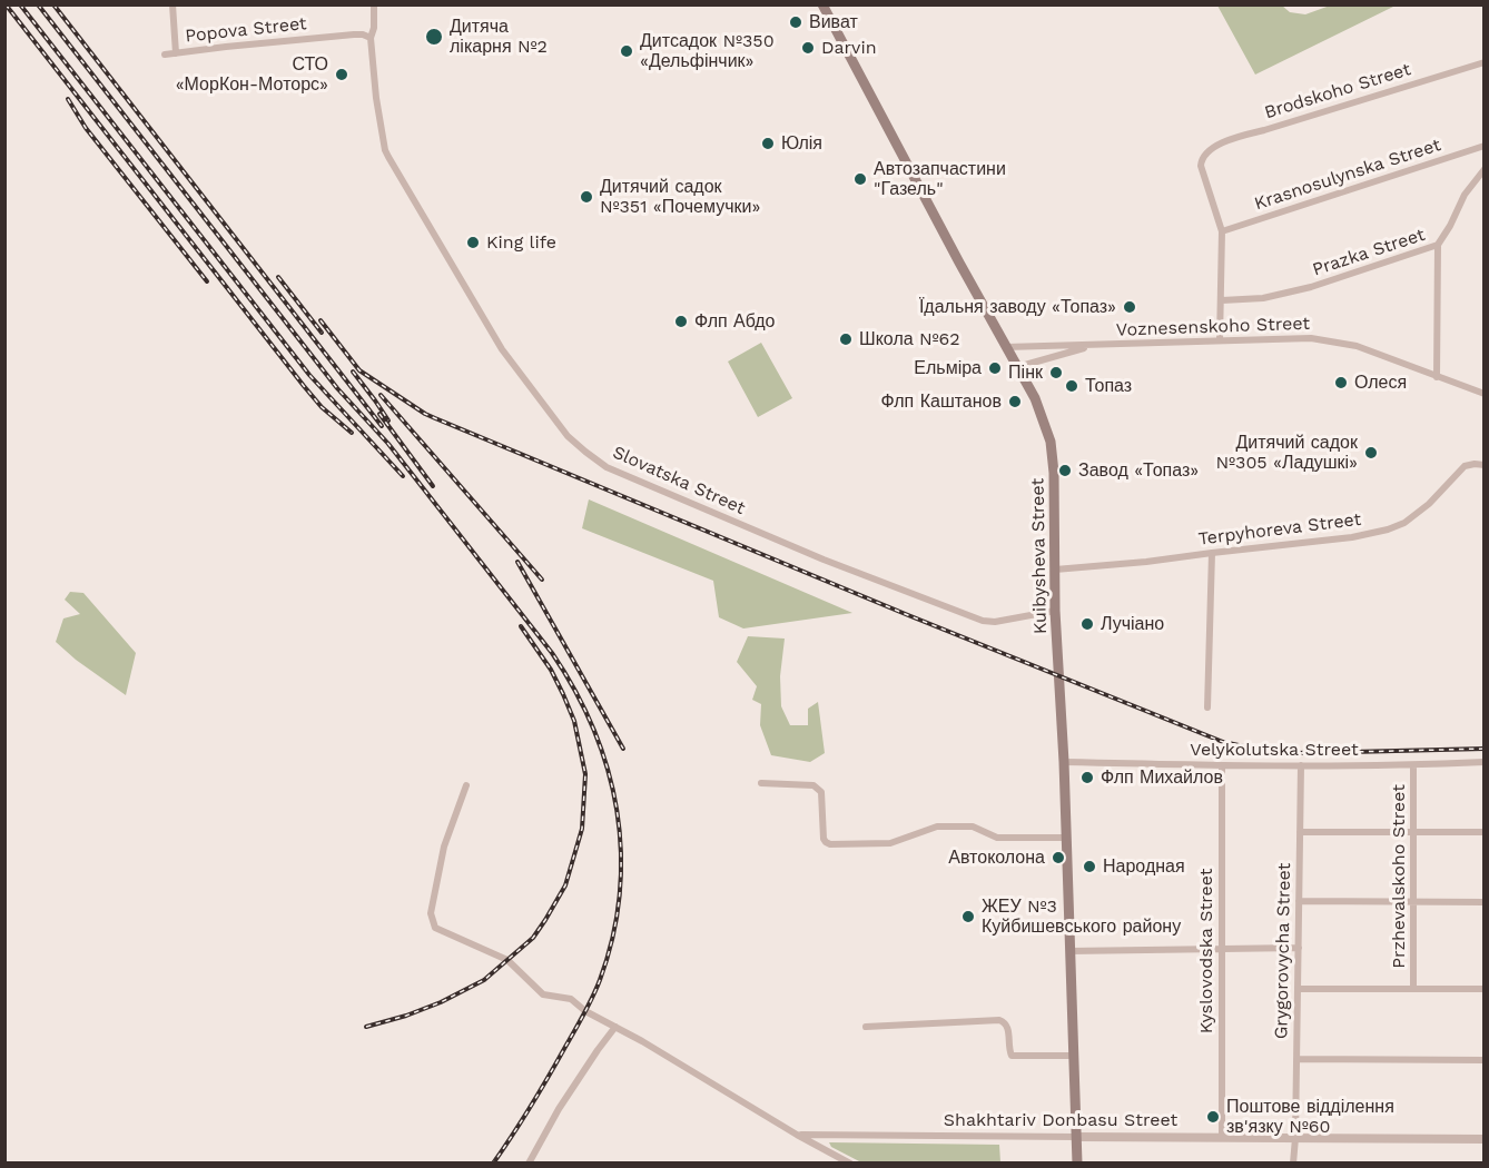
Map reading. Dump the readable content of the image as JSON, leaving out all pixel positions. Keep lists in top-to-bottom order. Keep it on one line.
{"streets":{"main road":["Kuibysheva Street"],"street":["Popova Street","Brodskoho Street","Krasnosulynska Street","Prazka Street","Voznesenskoho Street","Slovatska Street","Terpyhoreva Street","Velykolutska Street","Przhevalskoho Street","Kyslovodska Street","Grygorovycha Street","Shakhtariv Donbasu Street"]},"crossings":[["Popova Street","Slovatska Street"],["Brodskoho Street","Krasnosulynska Street"],["Voznesenskoho Street","Kuibysheva Street"],["Slovatska Street","Kuibysheva Street"],["Terpyhoreva Street","Kuibysheva Street"],["Kuibysheva Street","Velykolutska Street"],["Kuibysheva Street","Shakhtariv Donbasu Street"],["Velykolutska Street","Przhevalskoho Street"],["Velykolutska Street","Kyslovodska Street"],["Velykolutska Street","Grygorovycha Street"],["Kyslovodska Street","Shakhtariv Donbasu Street"],["Grygorovycha Street","Shakhtariv Donbasu Street"]],"places":["Виват","Дитяча лікарня №2","Darvin","Дитсадок №350 «Дельфінчик»","СТО «МорКон-Моторс»","Юлія","Автозапчастини \"Газель\"","Дитячий садок №351 «Почемучки»","King life","Їдальня заводу «Топаз»","Флп Абдо","Школа №62","Ельміра","Пінк","Олеся","Топаз","Флп Каштанов","Дитячий садок №305 «Ладушкі»","Завод «Топаз»","Лучіано","Флп Михайлов","Автоколона","Народная","ЖЕУ №3 Куйбишевського району","Поштове відділення зв'язку №60"]}
